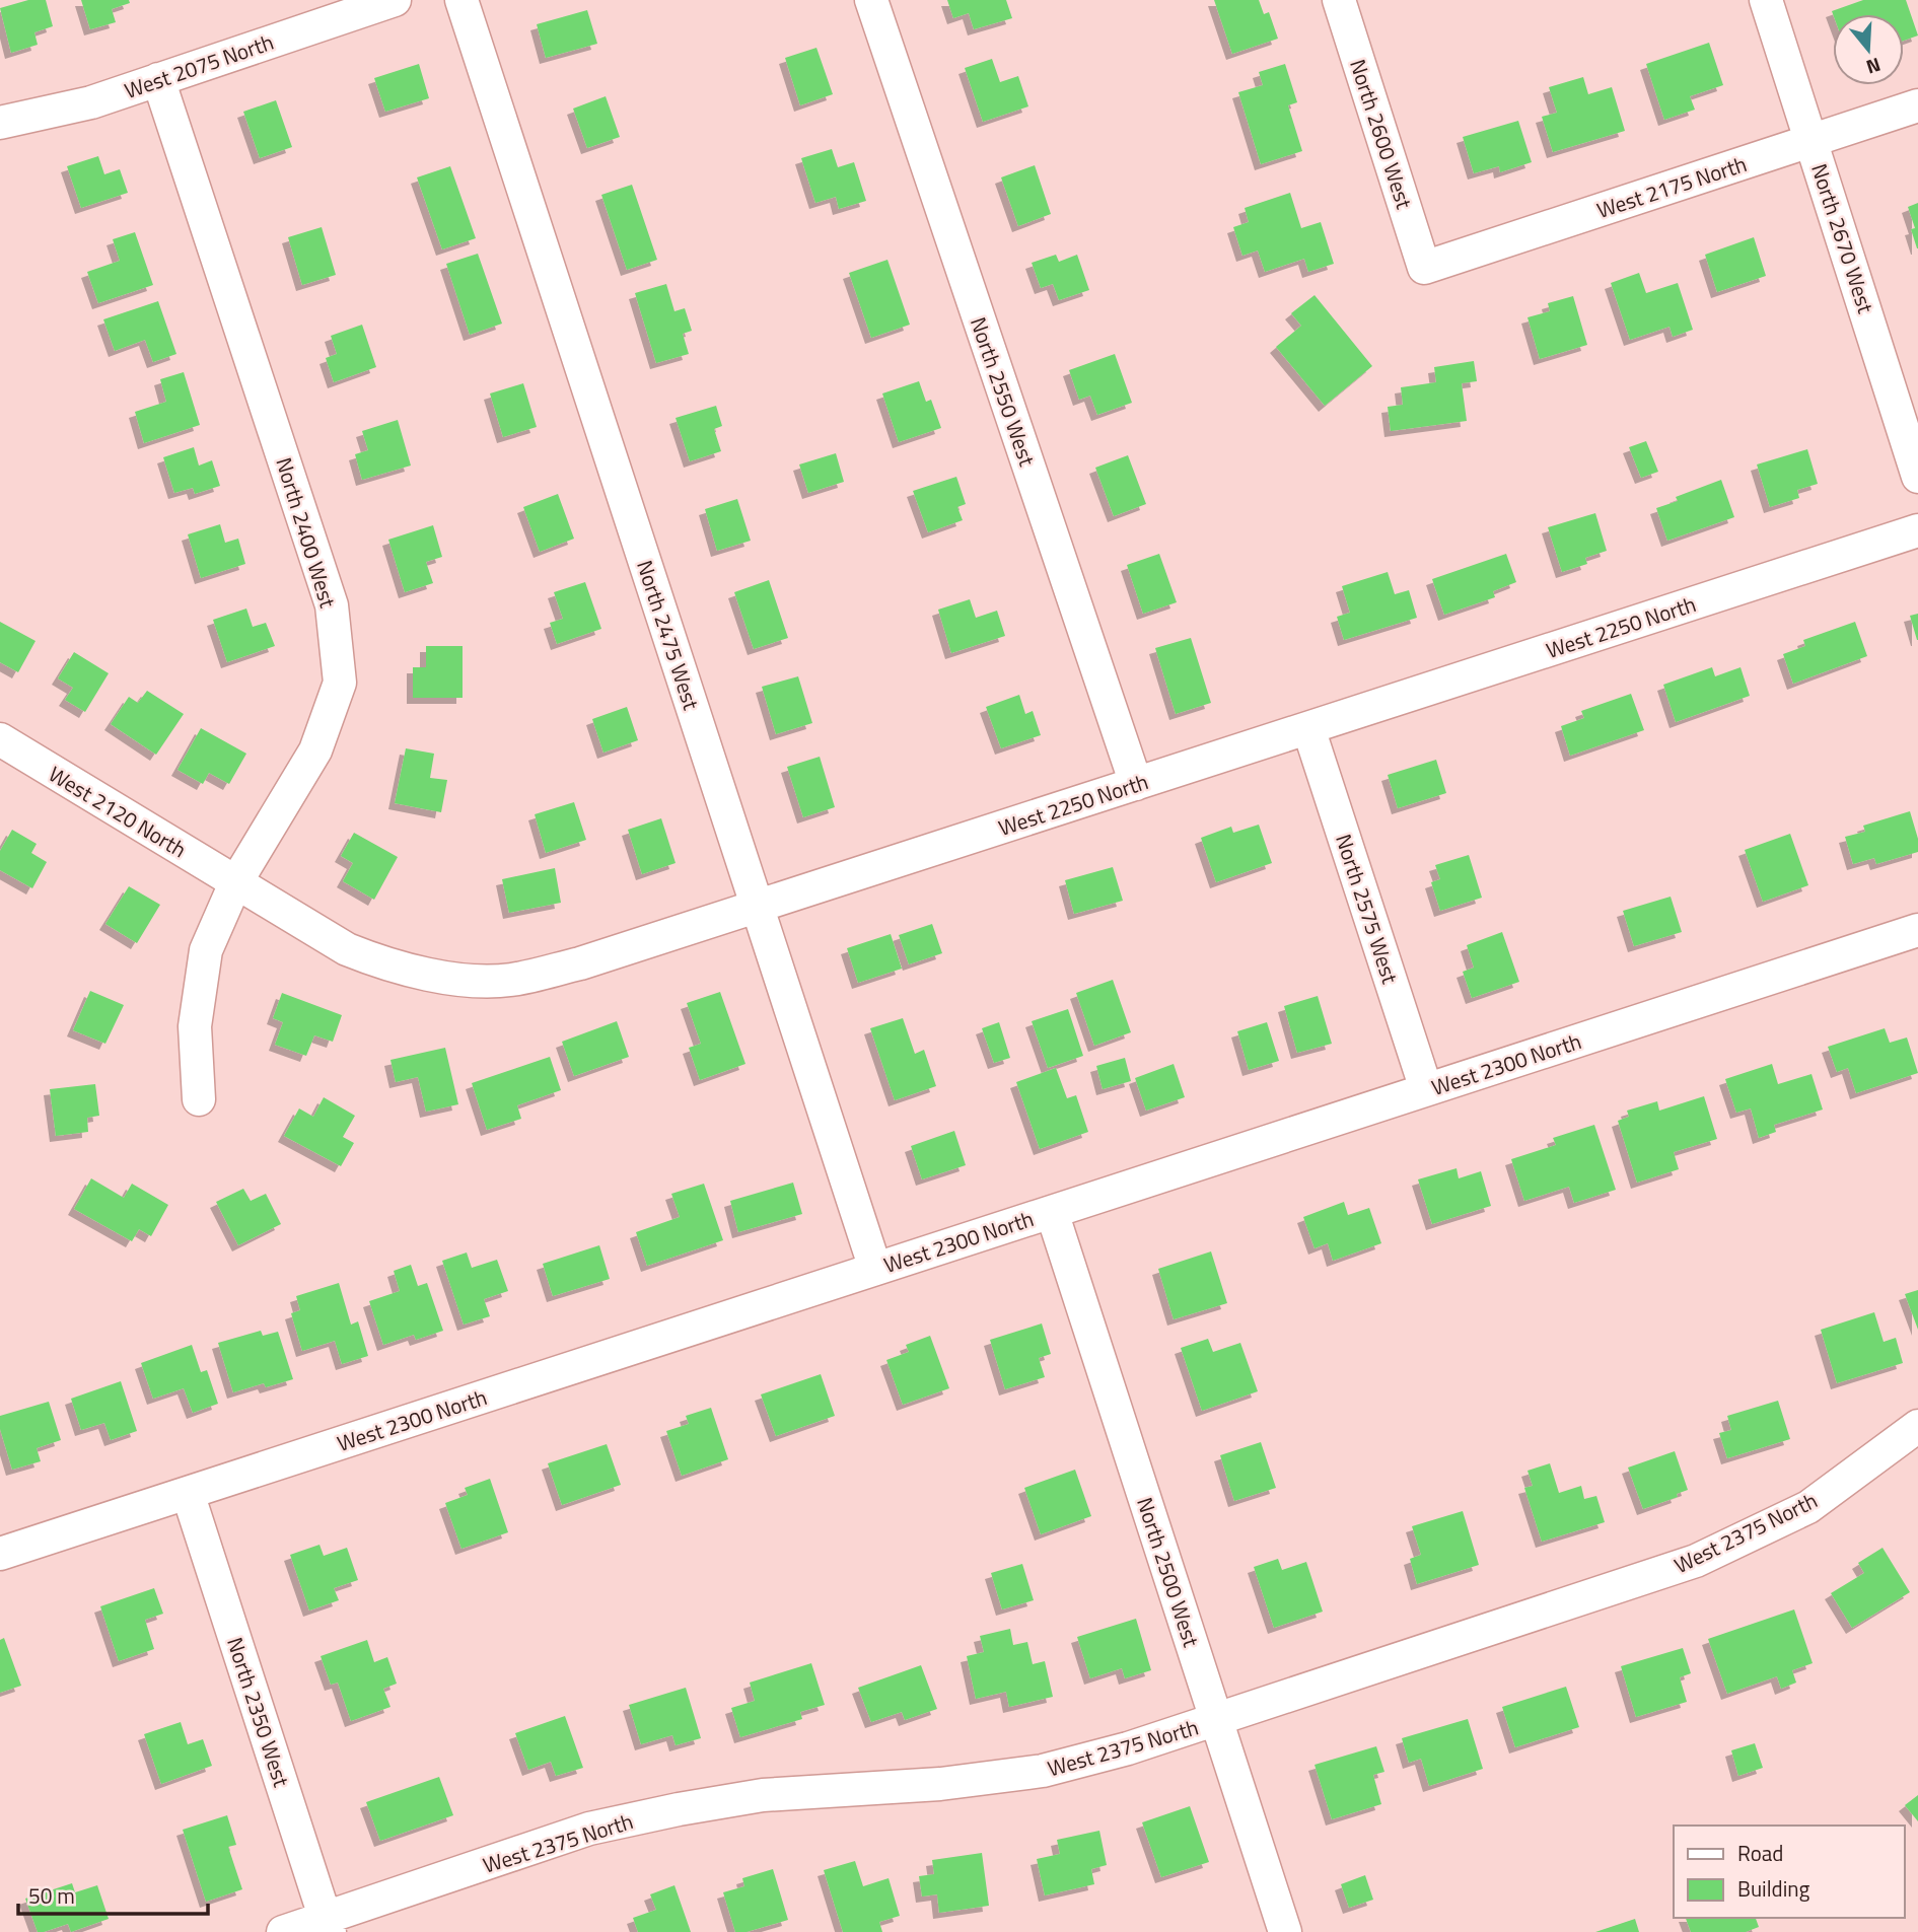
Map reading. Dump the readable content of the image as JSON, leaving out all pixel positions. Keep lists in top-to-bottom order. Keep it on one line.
{"streets":{"street":["West 2075 North","North 2600 West","West 2175 North","North 2670 West","North 2550 West","North 2400 West","West 2250 North","North 2475 West","West 2120 North","North 2575 West","West 2300 North","West 2375 North","North 2500 West","North 2350 West"]},"crossings":[["West 2075 North","North 2400 West"],["North 2600 West","West 2175 North"],["West 2175 North","North 2670 West"],["North 2550 West","West 2250 North"],["North 2400 West","West 2250 North"],["North 2400 West","West 2120 North"],["West 2250 North","North 2475 West"],["West 2250 North","West 2120 North"],["West 2250 North","North 2575 West"],["North 2475 West","West 2300 North"],["North 2575 West","West 2300 North"],["West 2300 North","North 2500 West"],["West 2300 North","North 2350 West"],["West 2375 North","North 2500 West"],["West 2375 North","North 2350 West"]],"legend":["Road","Building"],"scale_bar":"50 m","north":"bottom"}
